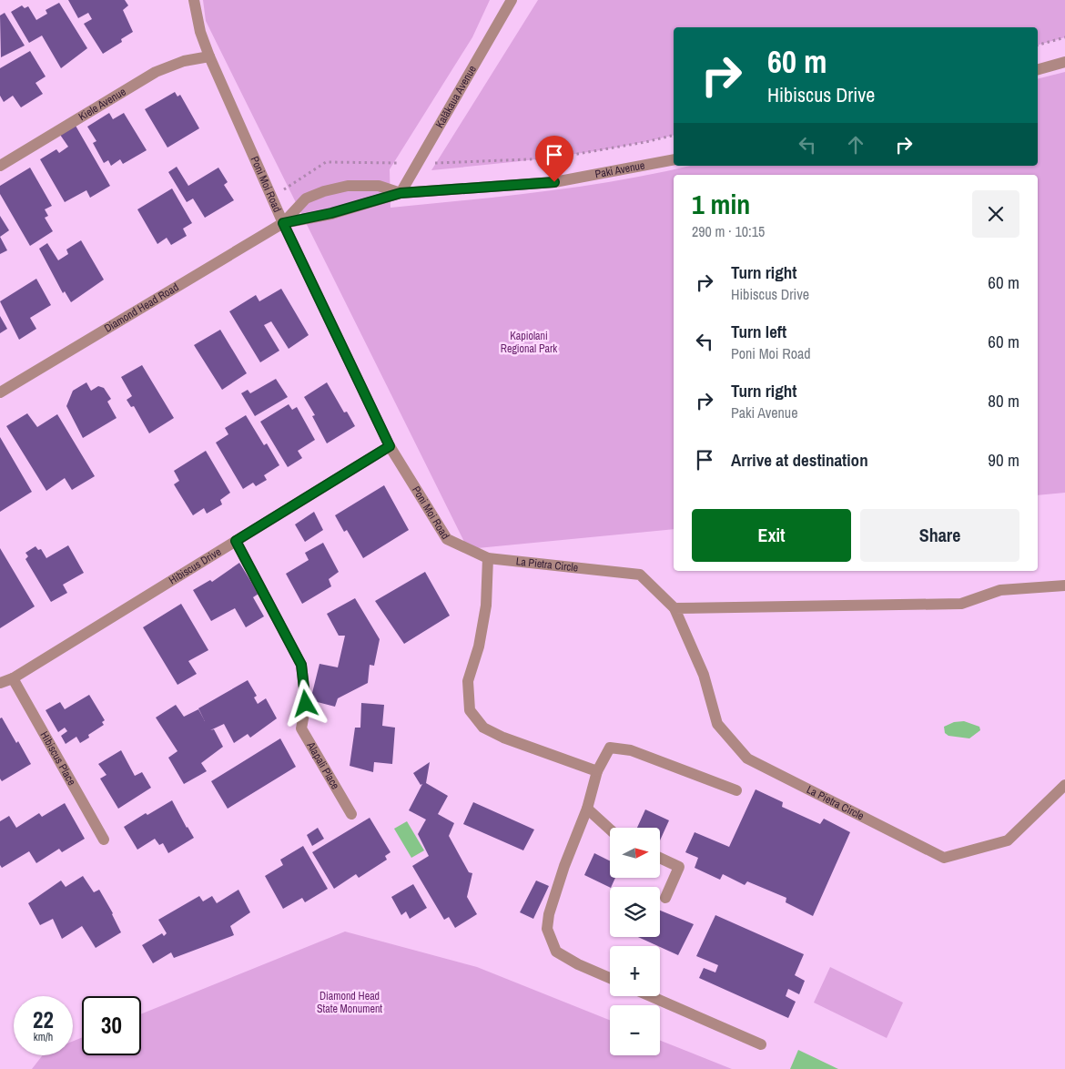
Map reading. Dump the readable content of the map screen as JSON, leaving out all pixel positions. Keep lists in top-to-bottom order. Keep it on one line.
{"streets":{"street":["Kalākaua Avenue","Kiele Avenue","Paki Avenue","Poni Moi Road","Diamond Head Road","La Pietra Circle","Hibiscus Drive","Hibiscus Place","Alapali Place"]},"crossings":[["Kalākaua Avenue","Paki Avenue"],["Kiele Avenue","Poni Moi Road"],["Paki Avenue","Poni Moi Road"],["Paki Avenue","Diamond Head Road"],["Poni Moi Road","Diamond Head Road"],["Poni Moi Road","La Pietra Circle"],["Poni Moi Road","Hibiscus Drive"],["Hibiscus Drive","Hibiscus Place"],["Hibiscus Drive","Alapali Place"]],"parks":["Kapiolani Regional Park","Diamond Head State Monument"],"north":"right","page":{"turn":["60 m","Hibiscus Drive"],"heading":["1 min","290 m · 10:15"],"list":[{"name":"Turn right","note":"Hibiscus Drive","value":"60 m"},{"name":"Turn left","note":"Poni Moi Road","value":"60 m"},{"name":"Turn right","note":"Paki Avenue","value":"80 m"},{"name":"Arrive at destination","value":"90 m"}],"buttons":["Exit","Share"],"map_buttons":["+","−"],"speed":"22 km/h","limit":"30"}}
